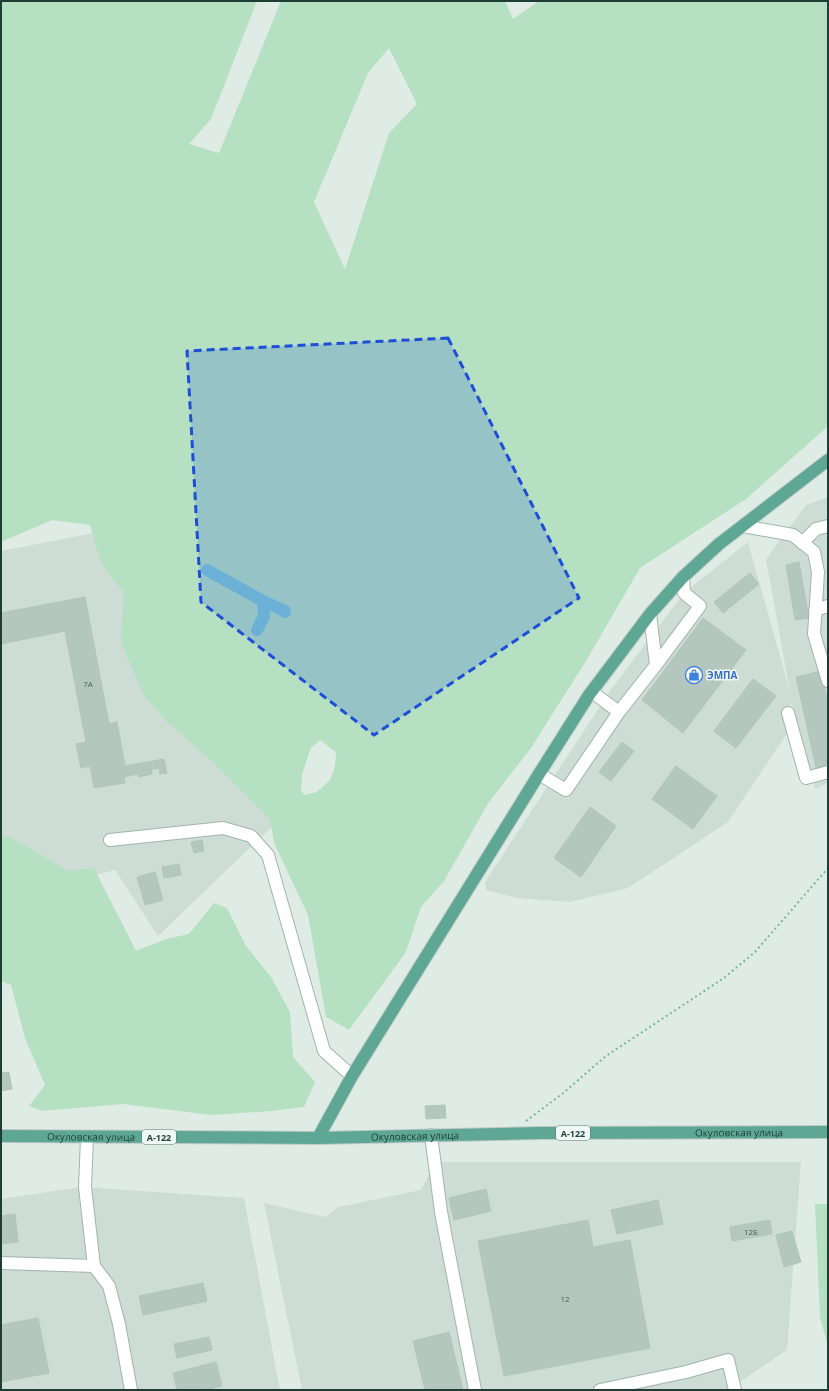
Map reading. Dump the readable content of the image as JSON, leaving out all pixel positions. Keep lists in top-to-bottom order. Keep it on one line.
{"streets":{"main road":["Окуловская улица","А-122"]},"places":{"shop":["ЭМПА"]},"house_numbers":["7А","12Б","12"]}
